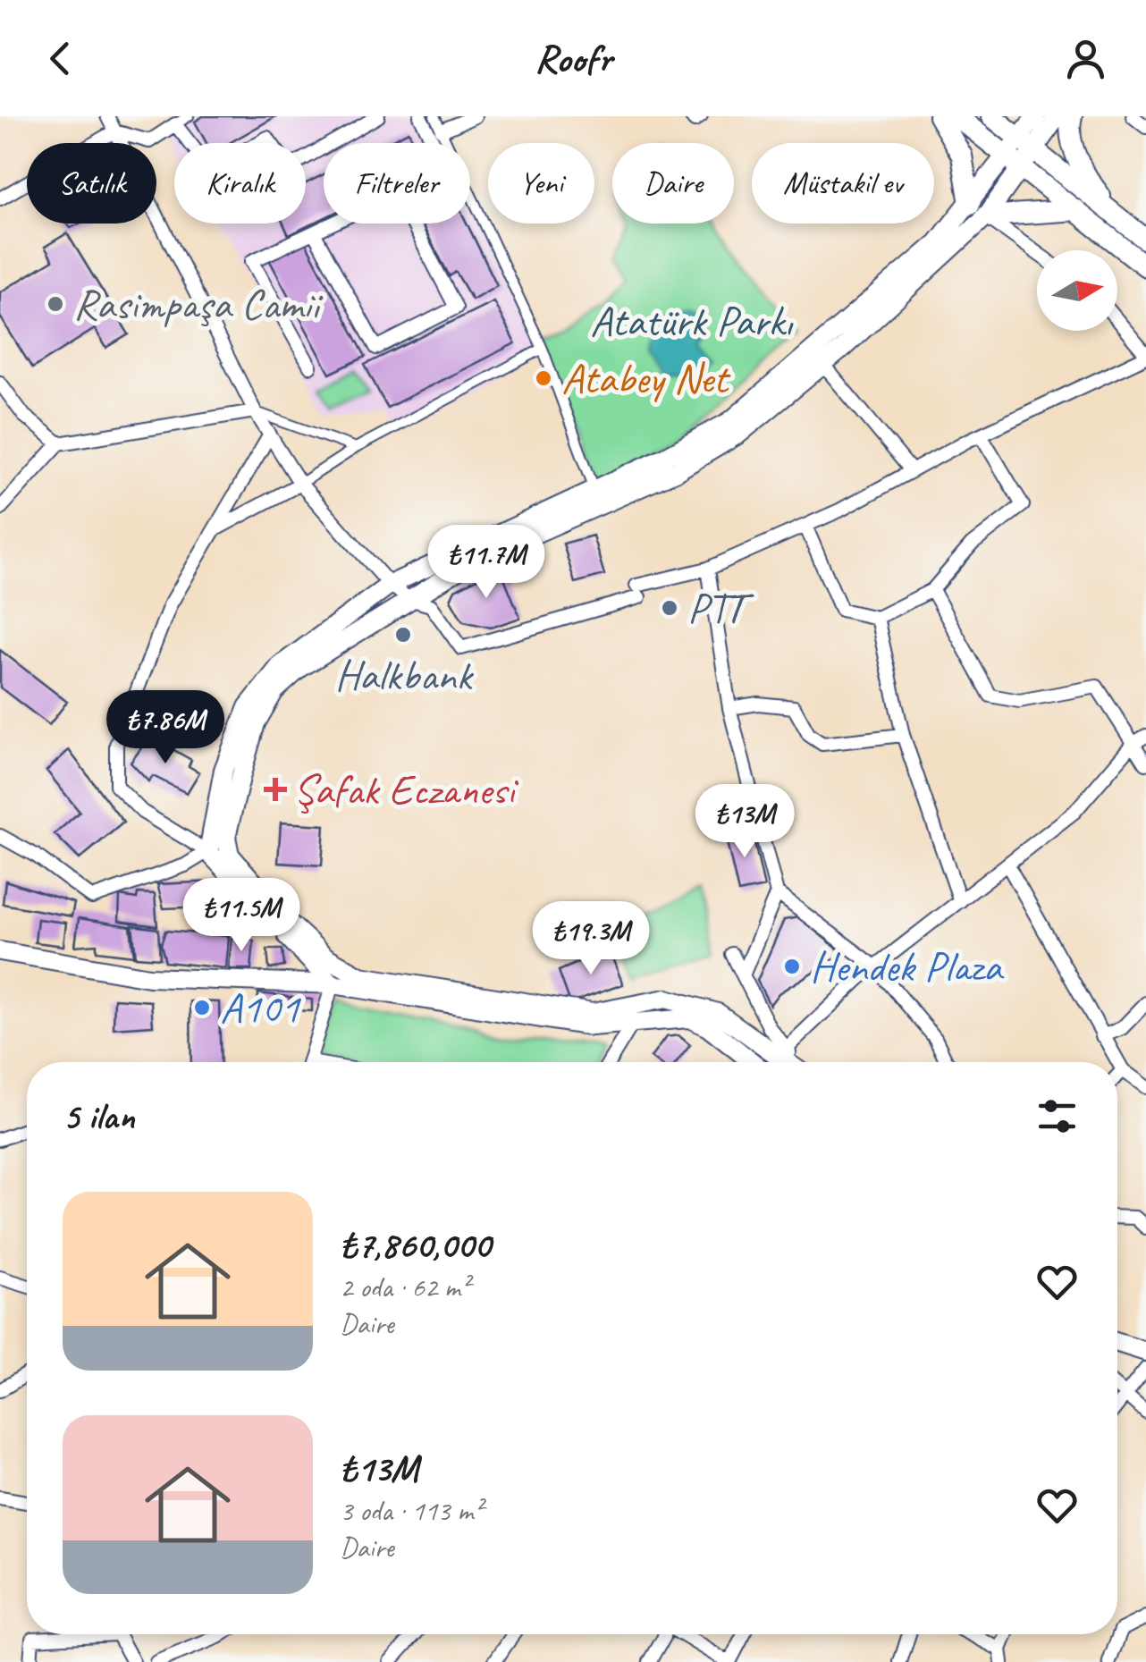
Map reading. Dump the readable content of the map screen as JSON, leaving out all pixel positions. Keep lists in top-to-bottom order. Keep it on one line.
{"parks":["Atatürk Parkı"],"places":{"other":["Rasimpaşa Camii","Atabey Net","PTT","Halkbank","Hendek Plaza","A101"],"health":["Şafak Eczanesi"]},"north":"right","page":{"header":"Roofr","chip":["Satılık","Kiralık","Filtreler","Yeni","Daire","Müstakil ev"],"price":["₺11.7M","₺7.86M","₺13M","₺11.5M","₺19.3M"],"heading":"5 ilan","list":[{"name":"₺7,860,000","note":"2 oda · 62 m² · Daire"},{"name":"₺13M","note":"3 oda · 113 m² · Daire"}]}}
